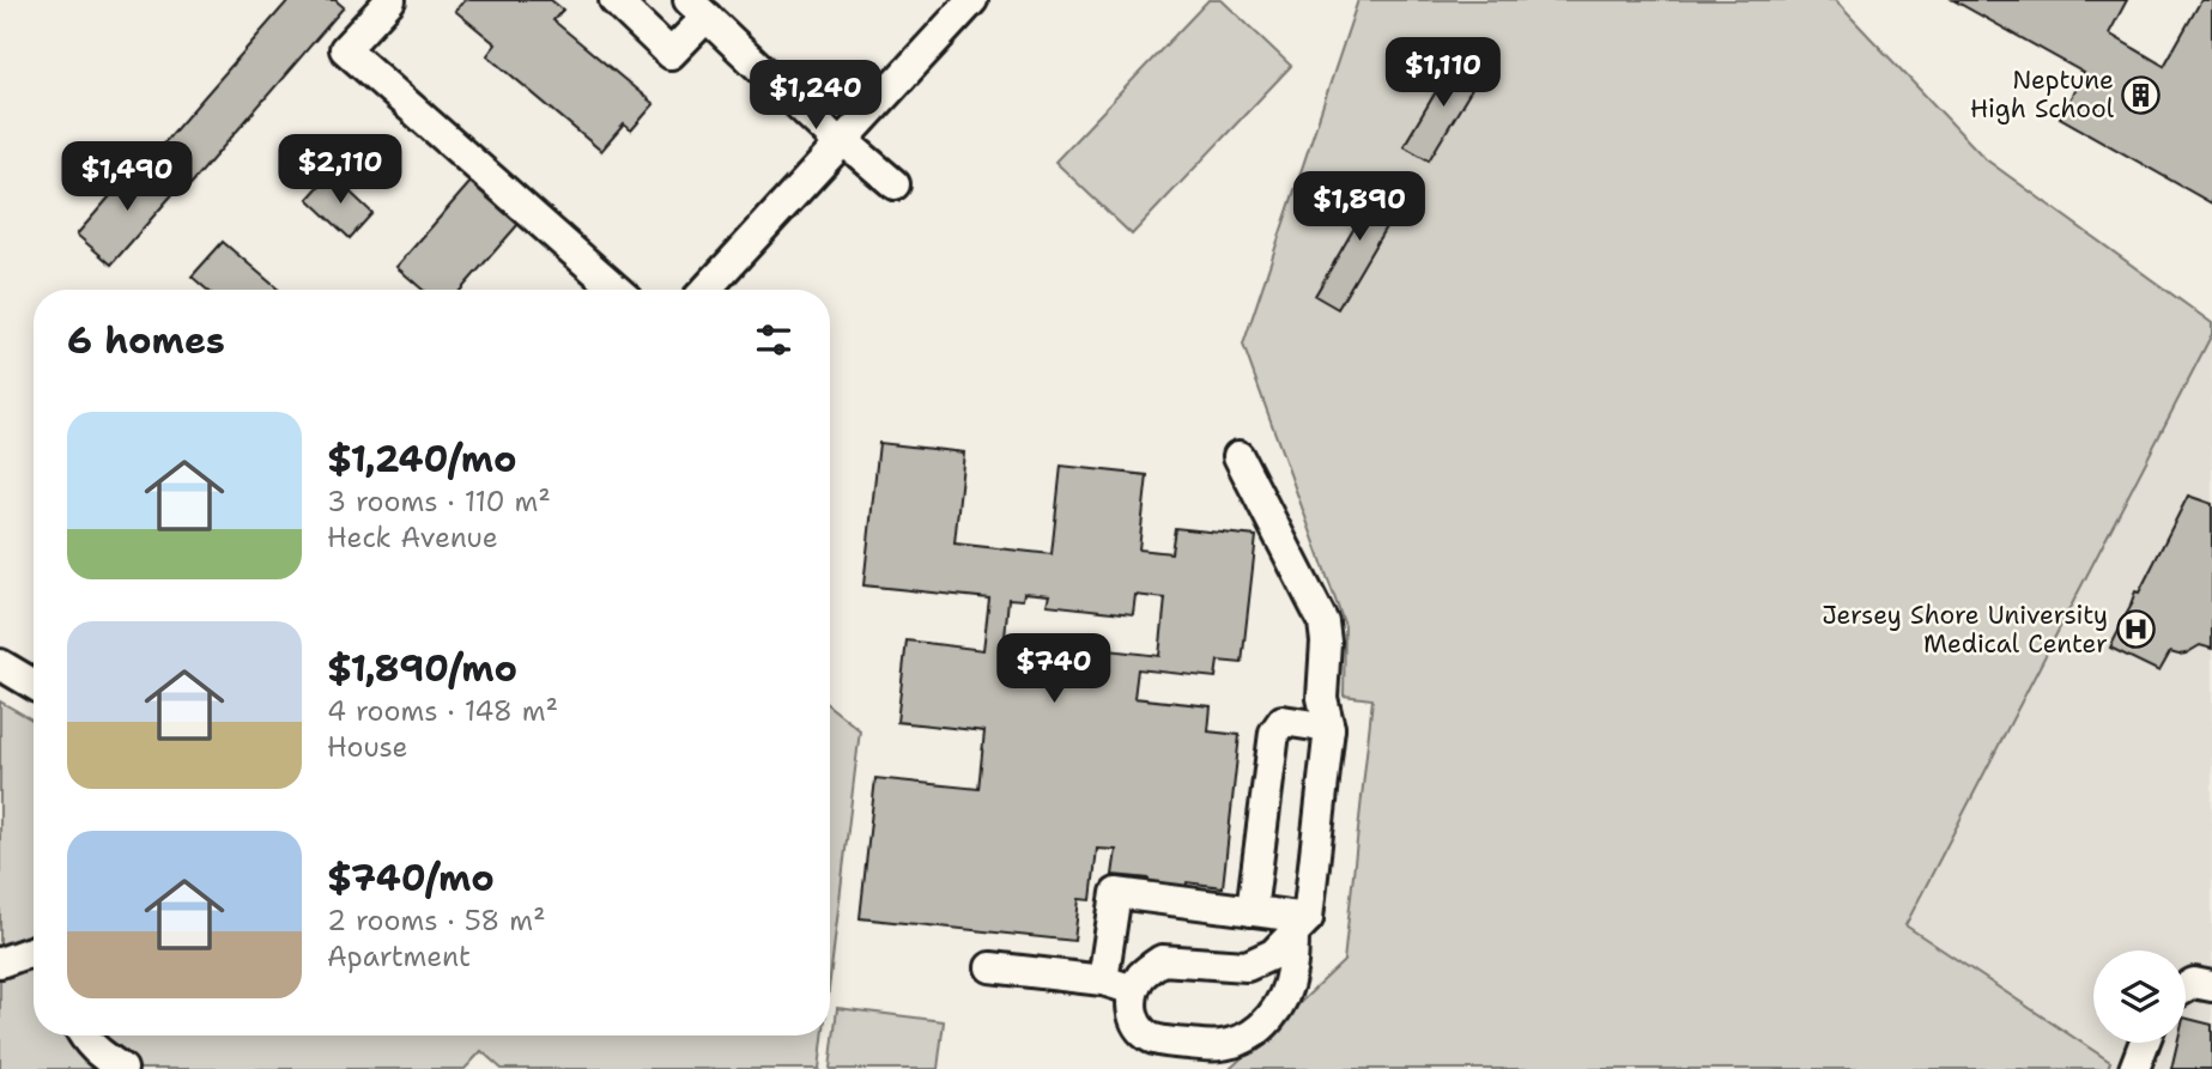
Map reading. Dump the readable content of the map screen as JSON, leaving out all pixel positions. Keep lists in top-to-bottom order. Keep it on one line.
{"places":{"building":["Neptune High School"],"hospital":["Jersey Shore University Medical Center"]},"page":{"price":["$1,110","$1,240","$2,110","$1,490","$1,890","$740"],"heading":"6 homes","list":[{"name":"$1,240/mo","note":"3 rooms · 110 m² · Heck Avenue"},{"name":"$1,890/mo","note":"4 rooms · 148 m² · House"},{"name":"$740/mo","note":"2 rooms · 58 m² · Apartment"}]}}
